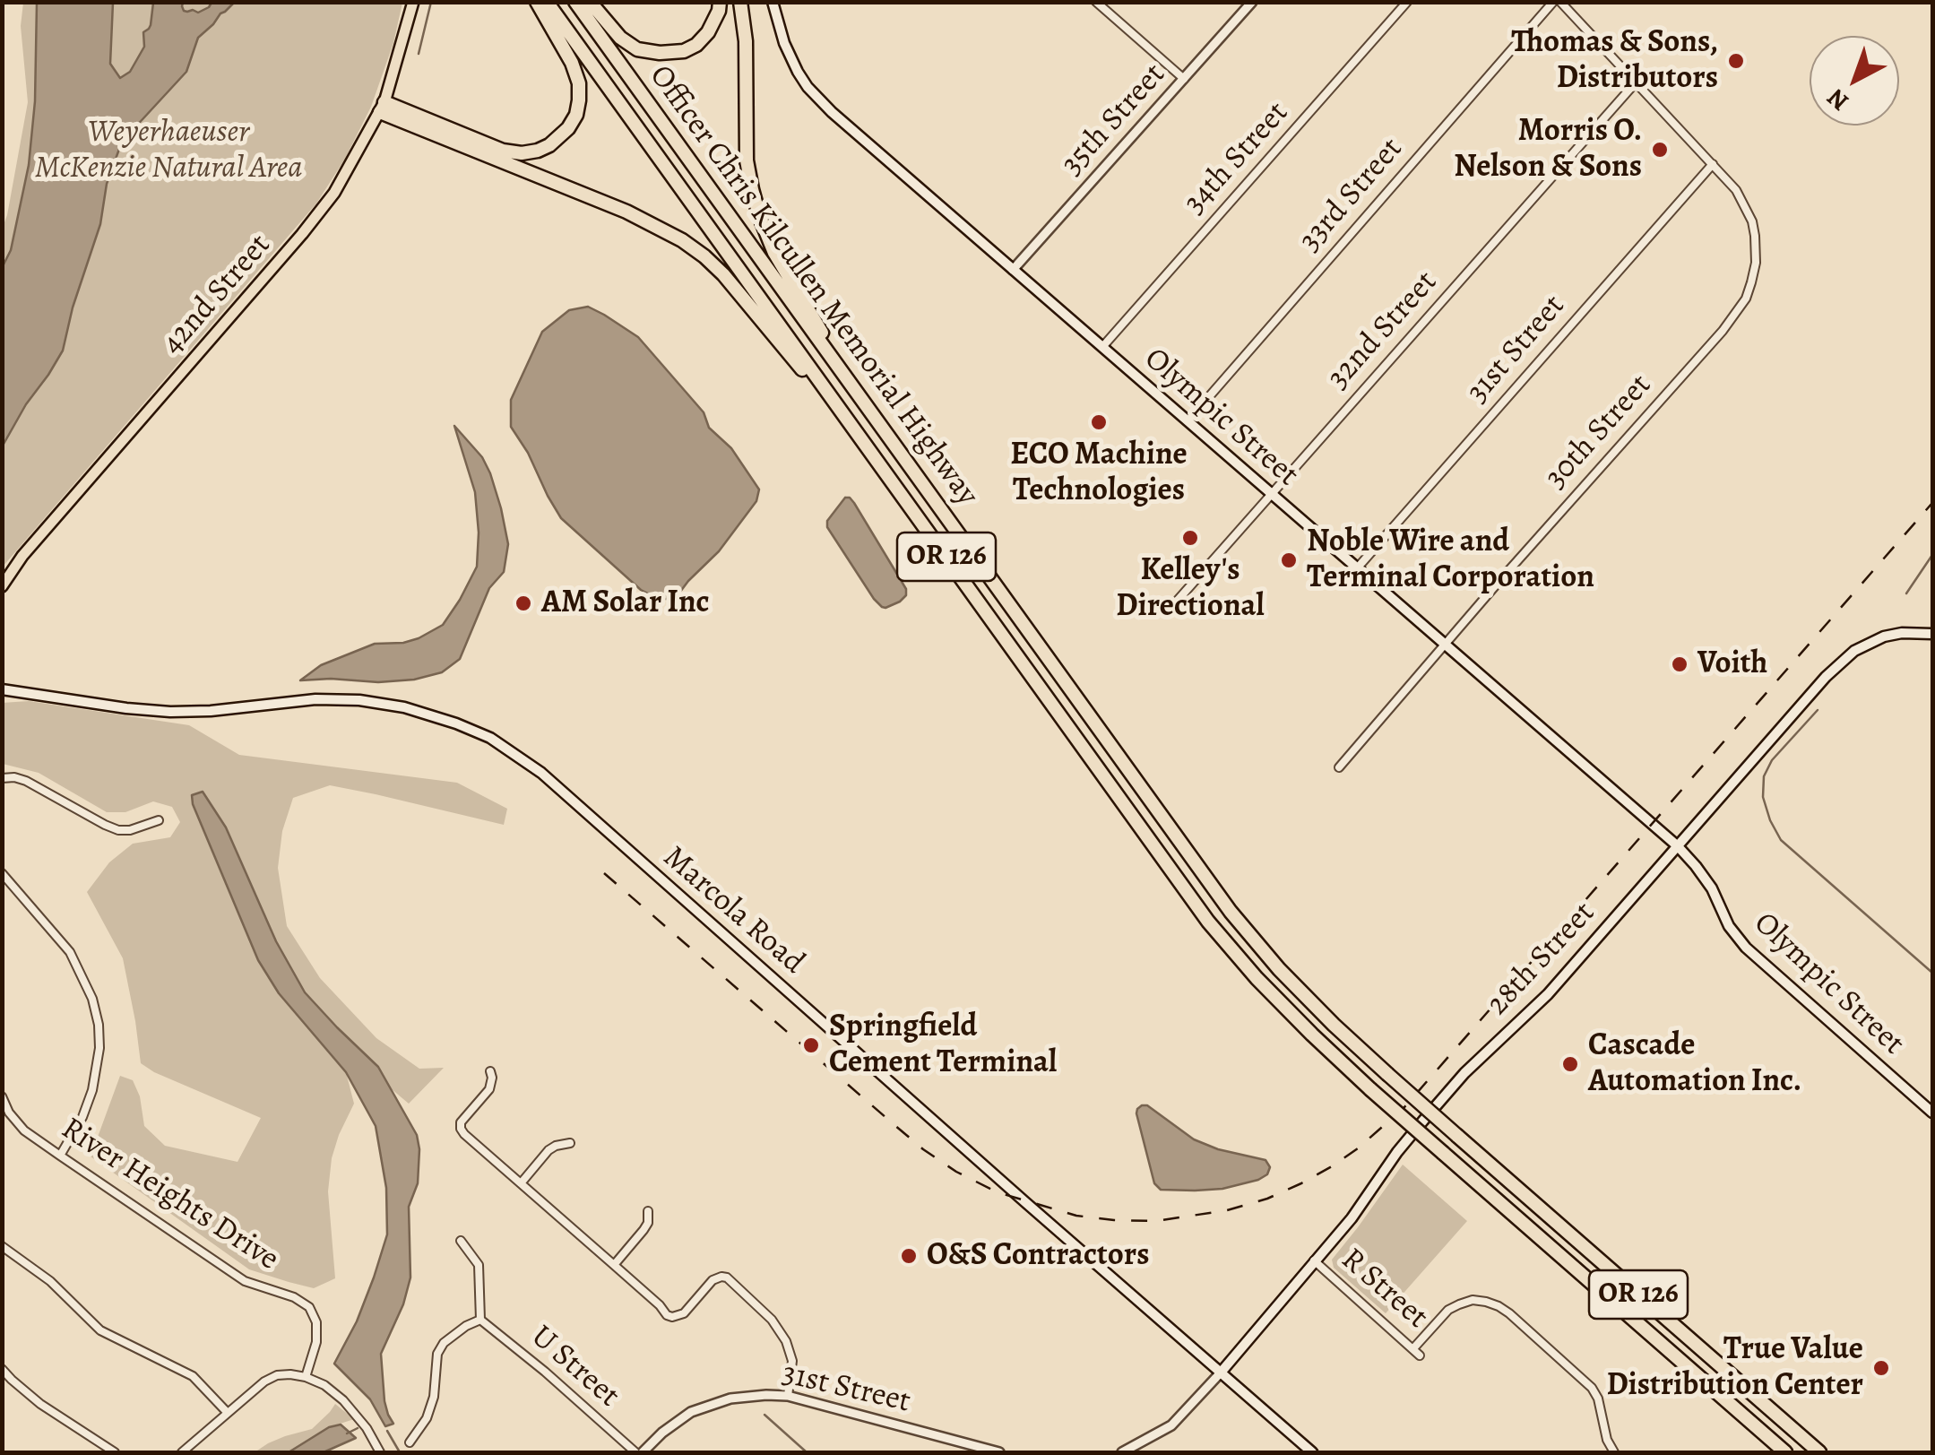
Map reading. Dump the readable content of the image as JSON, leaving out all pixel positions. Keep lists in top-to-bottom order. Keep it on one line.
{"streets":{"highway":["Officer Chris Kilcullen Memorial Highway","OR 126"],"main road":["42nd Street","Olympic Street","Marcola Road","28th Street"],"street":["35th Street","34th Street","33rd Street","32nd Street","31st Street","30th Street","River Heights Drive","R Street","U Street"]},"crossings":[["35th Street","Olympic Street"],["34th Street","Olympic Street"],["33rd Street","Olympic Street"],["32nd Street","Olympic Street"],["31st Street","Olympic Street"],["31st Street","30th Street"],["Olympic Street","30th Street"],["Olympic Street","28th Street"],["Marcola Road","28th Street"],["28th Street","R Street"]],"parks":["Weyerhaeuser McKenzie Natural Area"],"places":["Thomas & Sons, Distributors","Morris O. Nelson & Sons","ECO Machine Technologies","Kelley's Directional","Noble Wire and Terminal Corporation","AM Solar Inc","Voith","Springfield Cement Terminal","Cascade Automation Inc.","O&S Contractors","True Value Distribution Center"],"north":"bottom left"}
